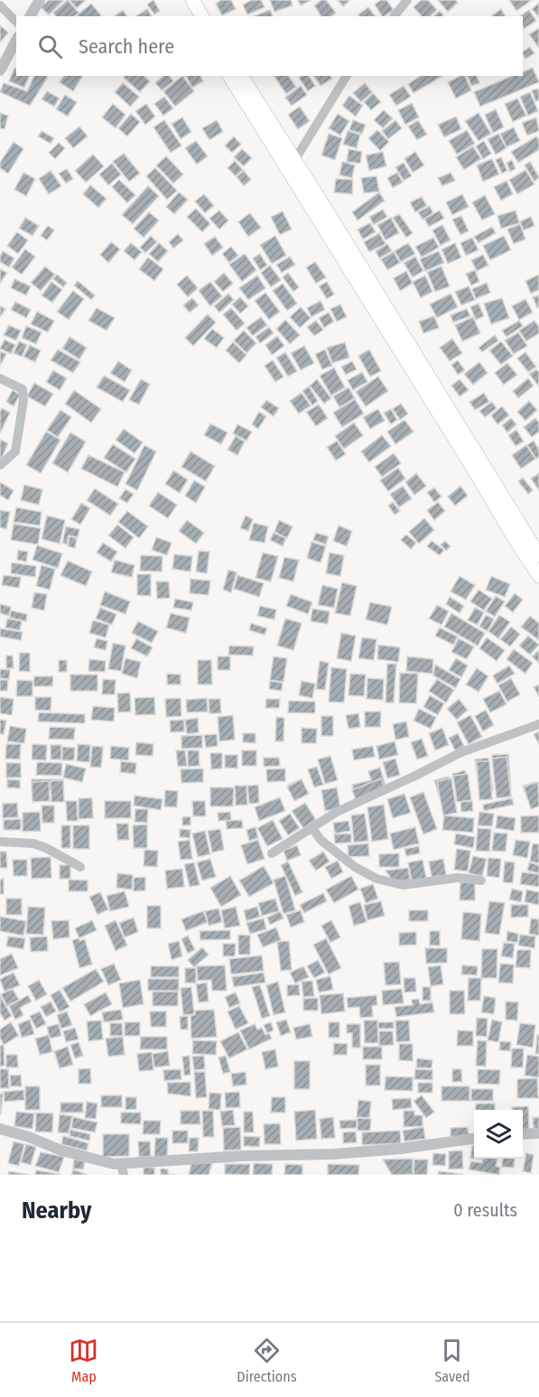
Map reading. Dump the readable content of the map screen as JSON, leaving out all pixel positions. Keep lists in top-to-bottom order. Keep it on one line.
{"page":{"search":"Search here","heading":["Nearby","0 results"],"nav":["Map","Directions","Saved"]}}
